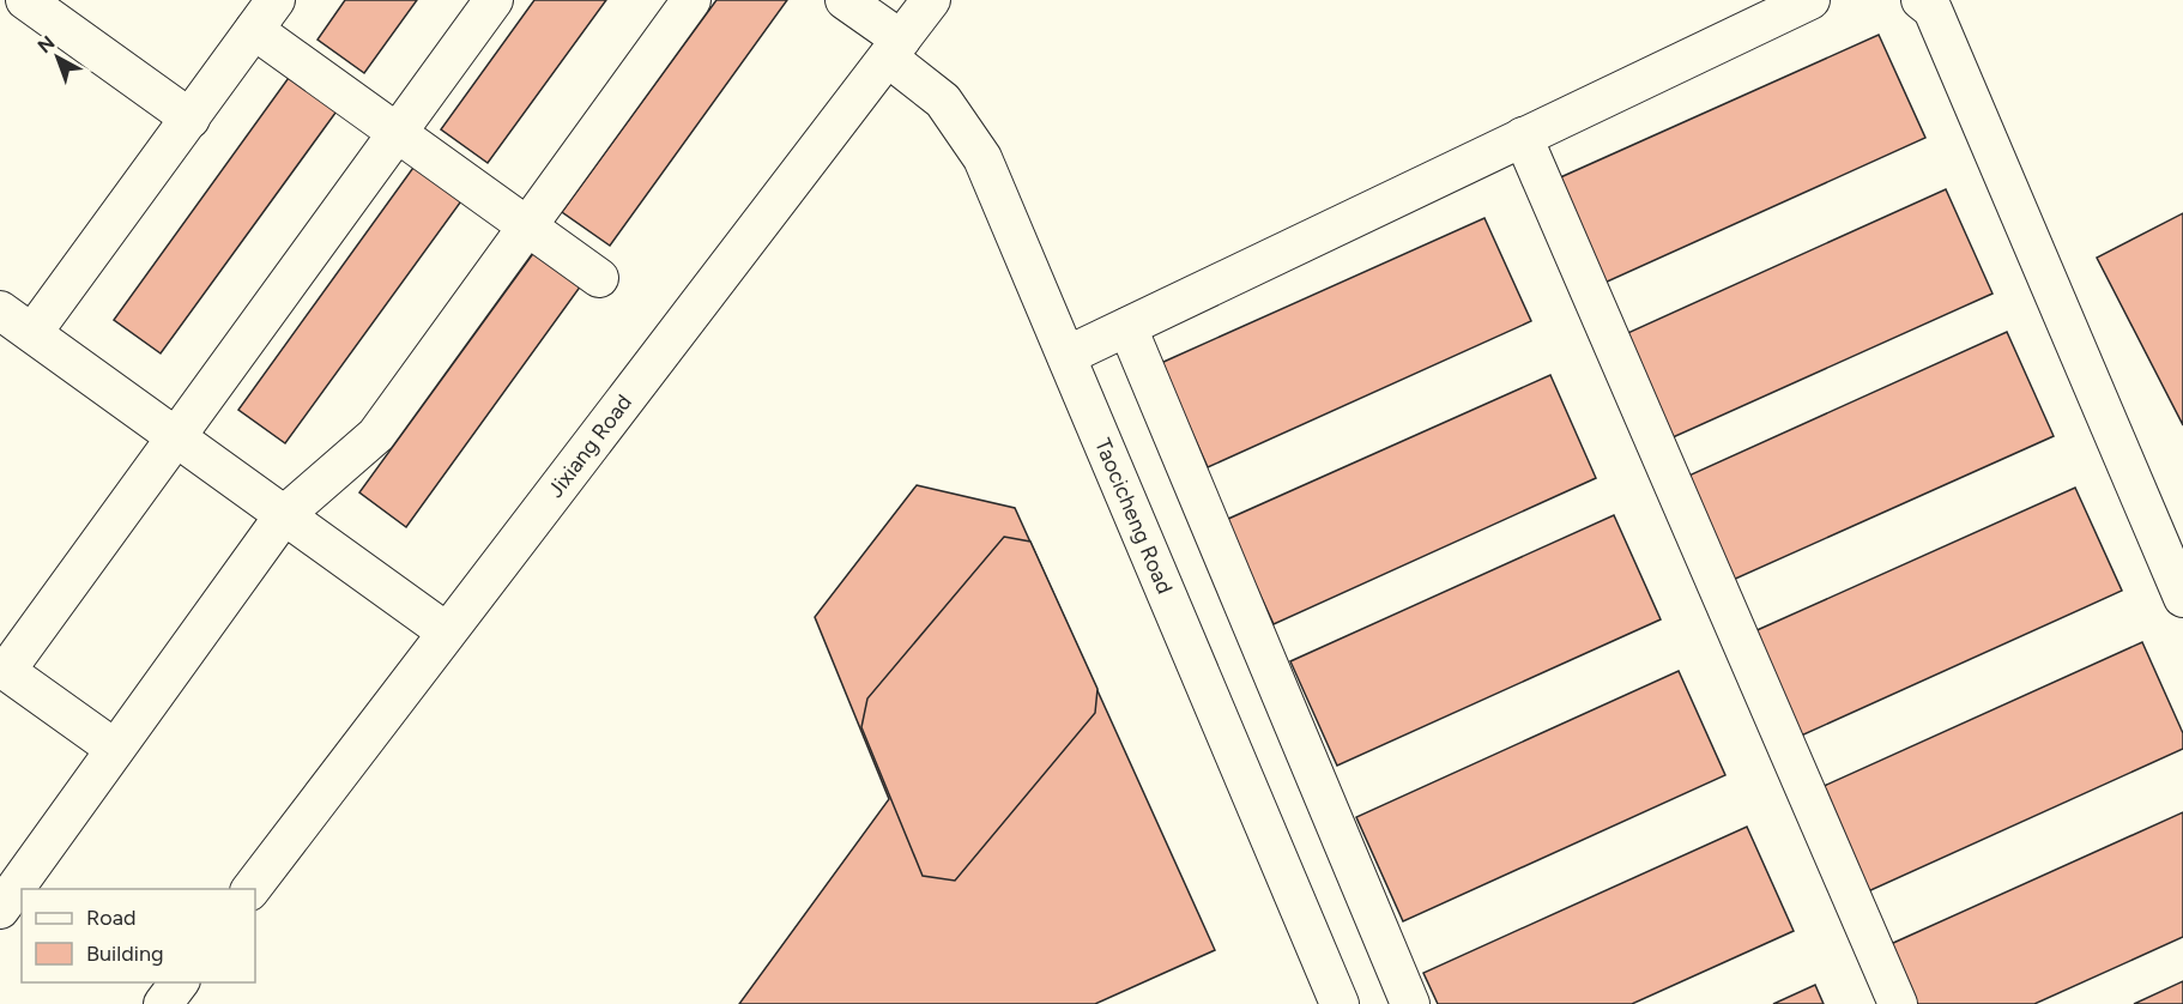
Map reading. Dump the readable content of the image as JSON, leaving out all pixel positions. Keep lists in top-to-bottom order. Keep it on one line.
{"streets":{"street":["Jixiang Road","Taocicheng Road"]},"crossings":[["Jixiang Road","Taocicheng Road"]],"legend":["Road","Building"],"north":"top left"}
